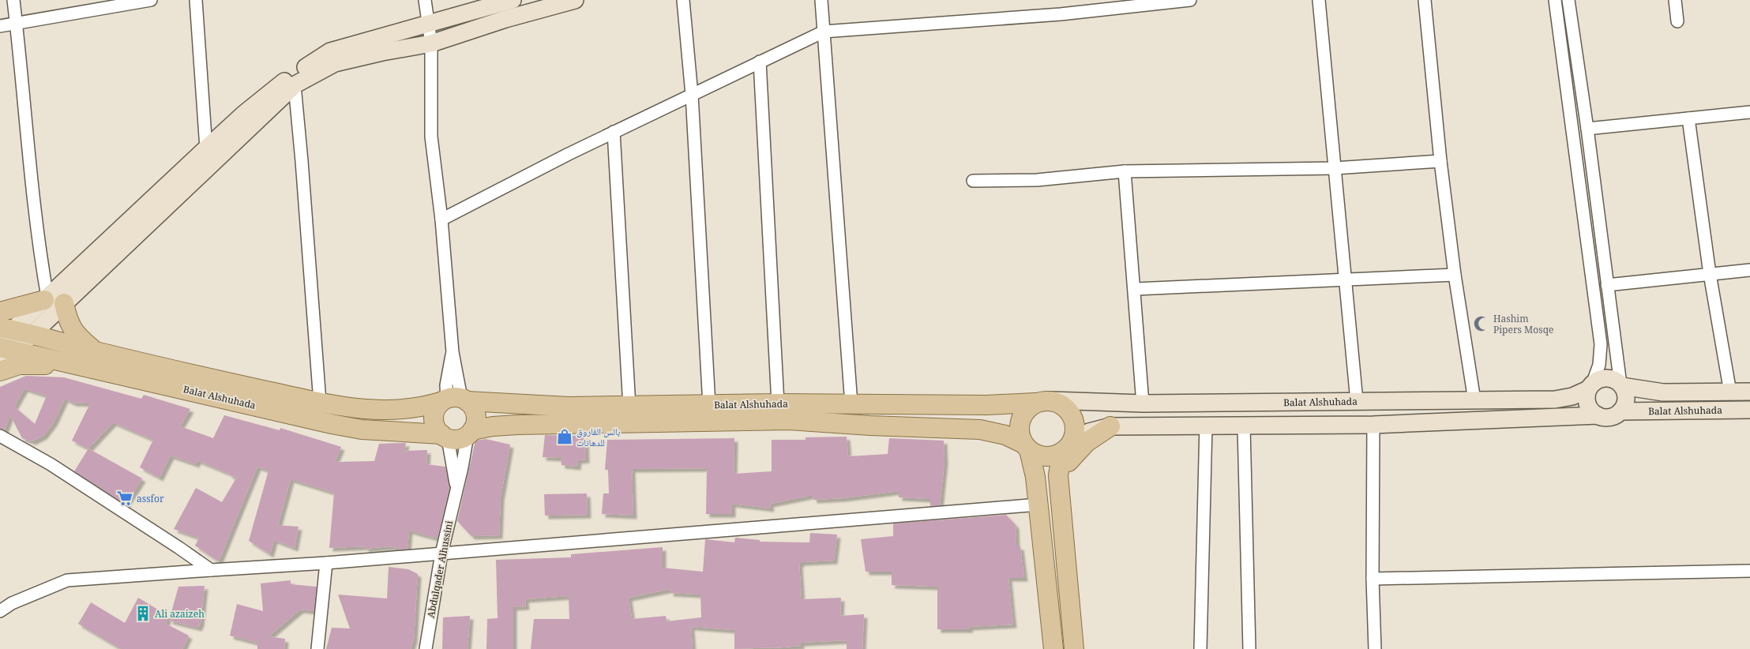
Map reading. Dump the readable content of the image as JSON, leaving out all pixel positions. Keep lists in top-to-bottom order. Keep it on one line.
{"streets":{"main road":["Balat Alshuhada"],"street":["Abdulqader Alhussini"]},"crossings":[["Balat Alshuhada","Abdulqader Alhussini"]],"places":{"mosque":["Hashim Pipers Mosqe"],"shop":["بالس الفاروق للدهانات"],"supermarket":["assfor"],"building":["Ali azaizeh"]}}
